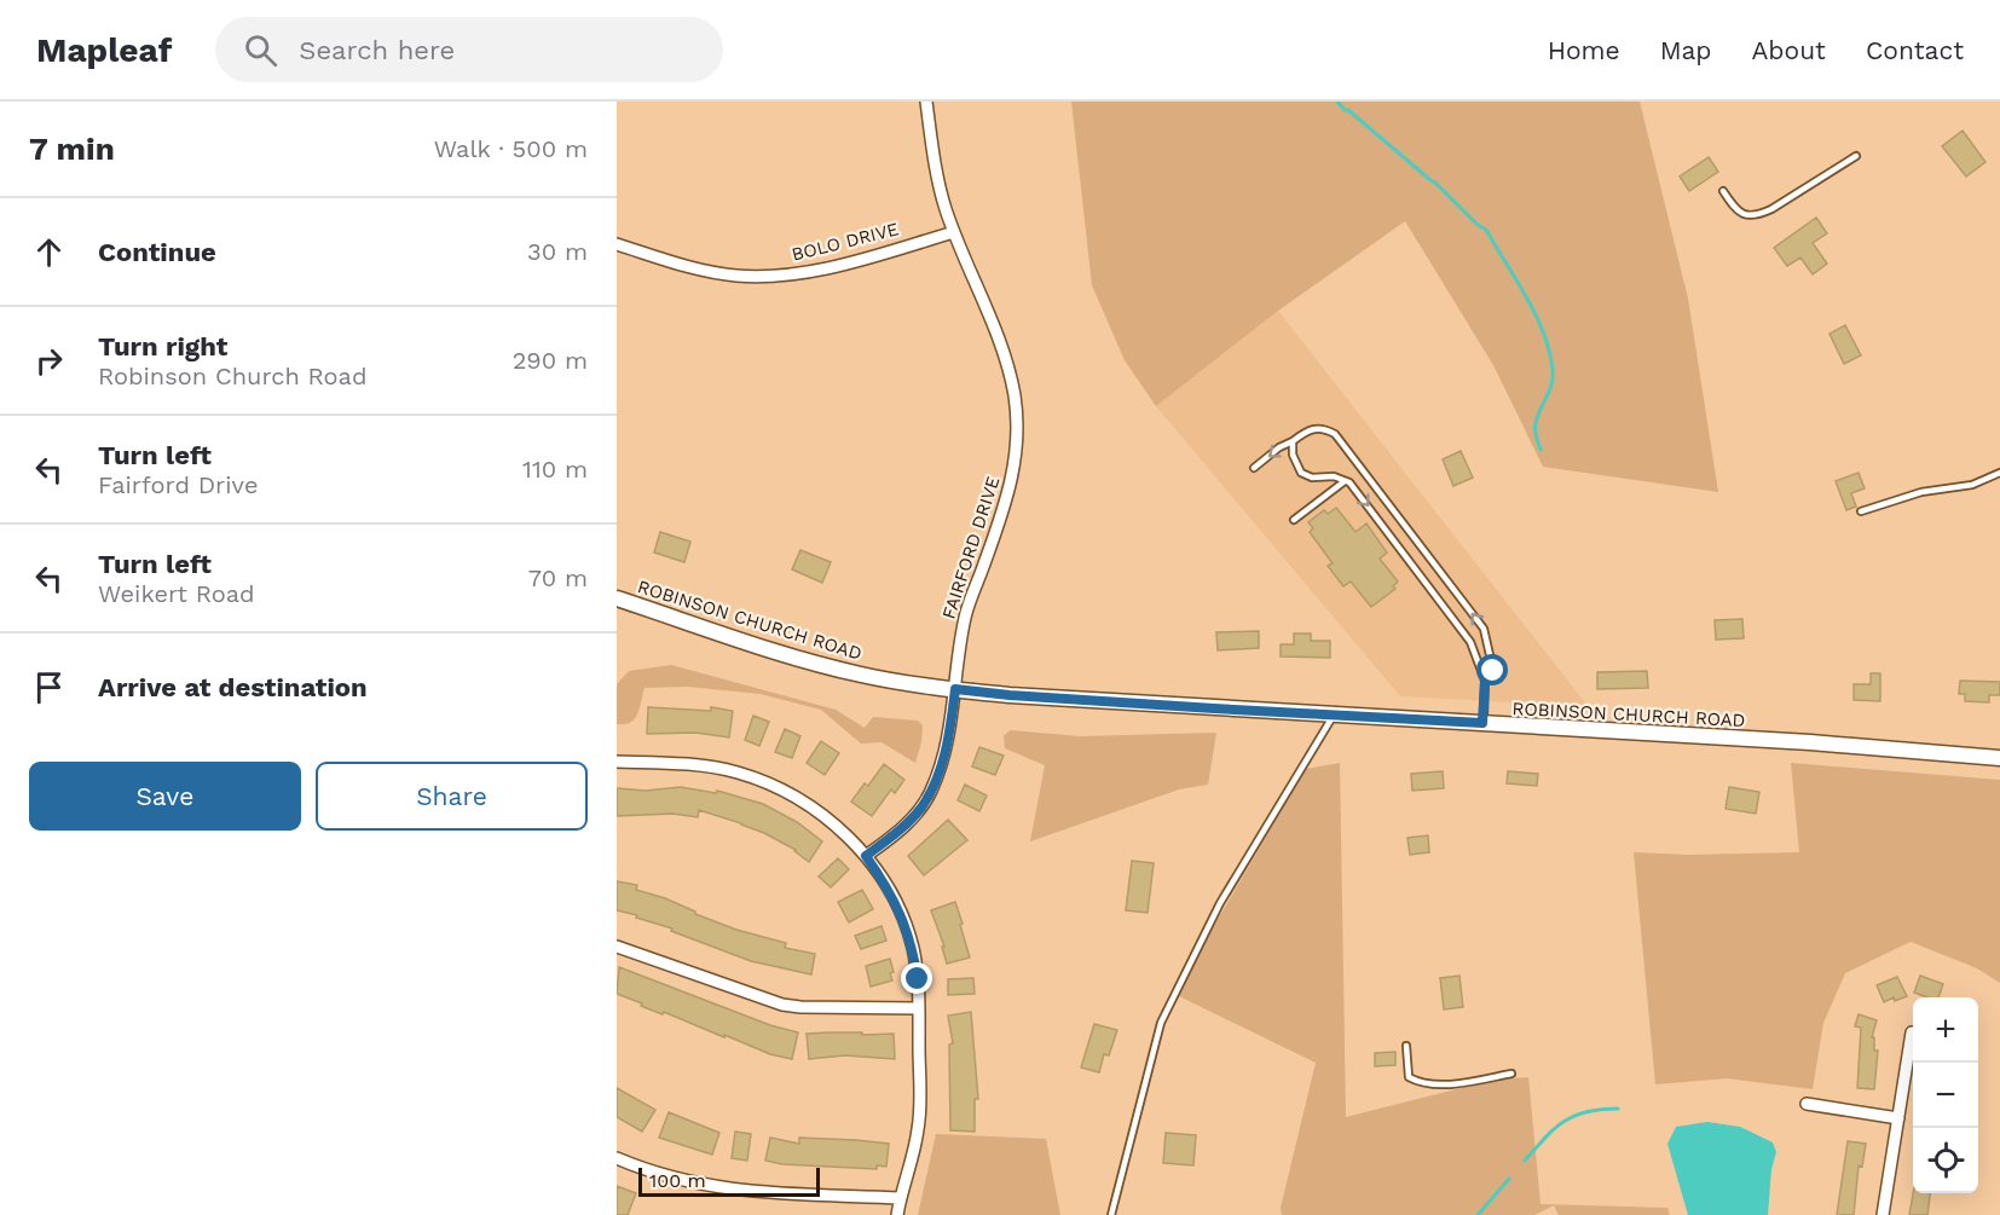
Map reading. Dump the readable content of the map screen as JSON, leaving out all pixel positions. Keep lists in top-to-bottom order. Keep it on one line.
{"streets":{"street":["BOLO DRIVE","FAIRFORD DRIVE","ROBINSON CHURCH ROAD"]},"crossings":[["BOLO DRIVE","FAIRFORD DRIVE"],["FAIRFORD DRIVE","ROBINSON CHURCH ROAD"]],"scale_bar":"100 m","page":{"header":"Mapleaf","search":"Search here","nav":["Home","Map","About","Contact"],"heading":["7 min","Walk · 500 m"],"list":[["Continue","30 m"],["Turn right","Robinson Church Road","290 m"],["Turn left","Fairford Drive","110 m"],["Turn left","Weikert Road","70 m"],"Arrive at destination"],"buttons":["Save","Share"],"map_buttons":["+","−"],"scale":"100 m"}}
